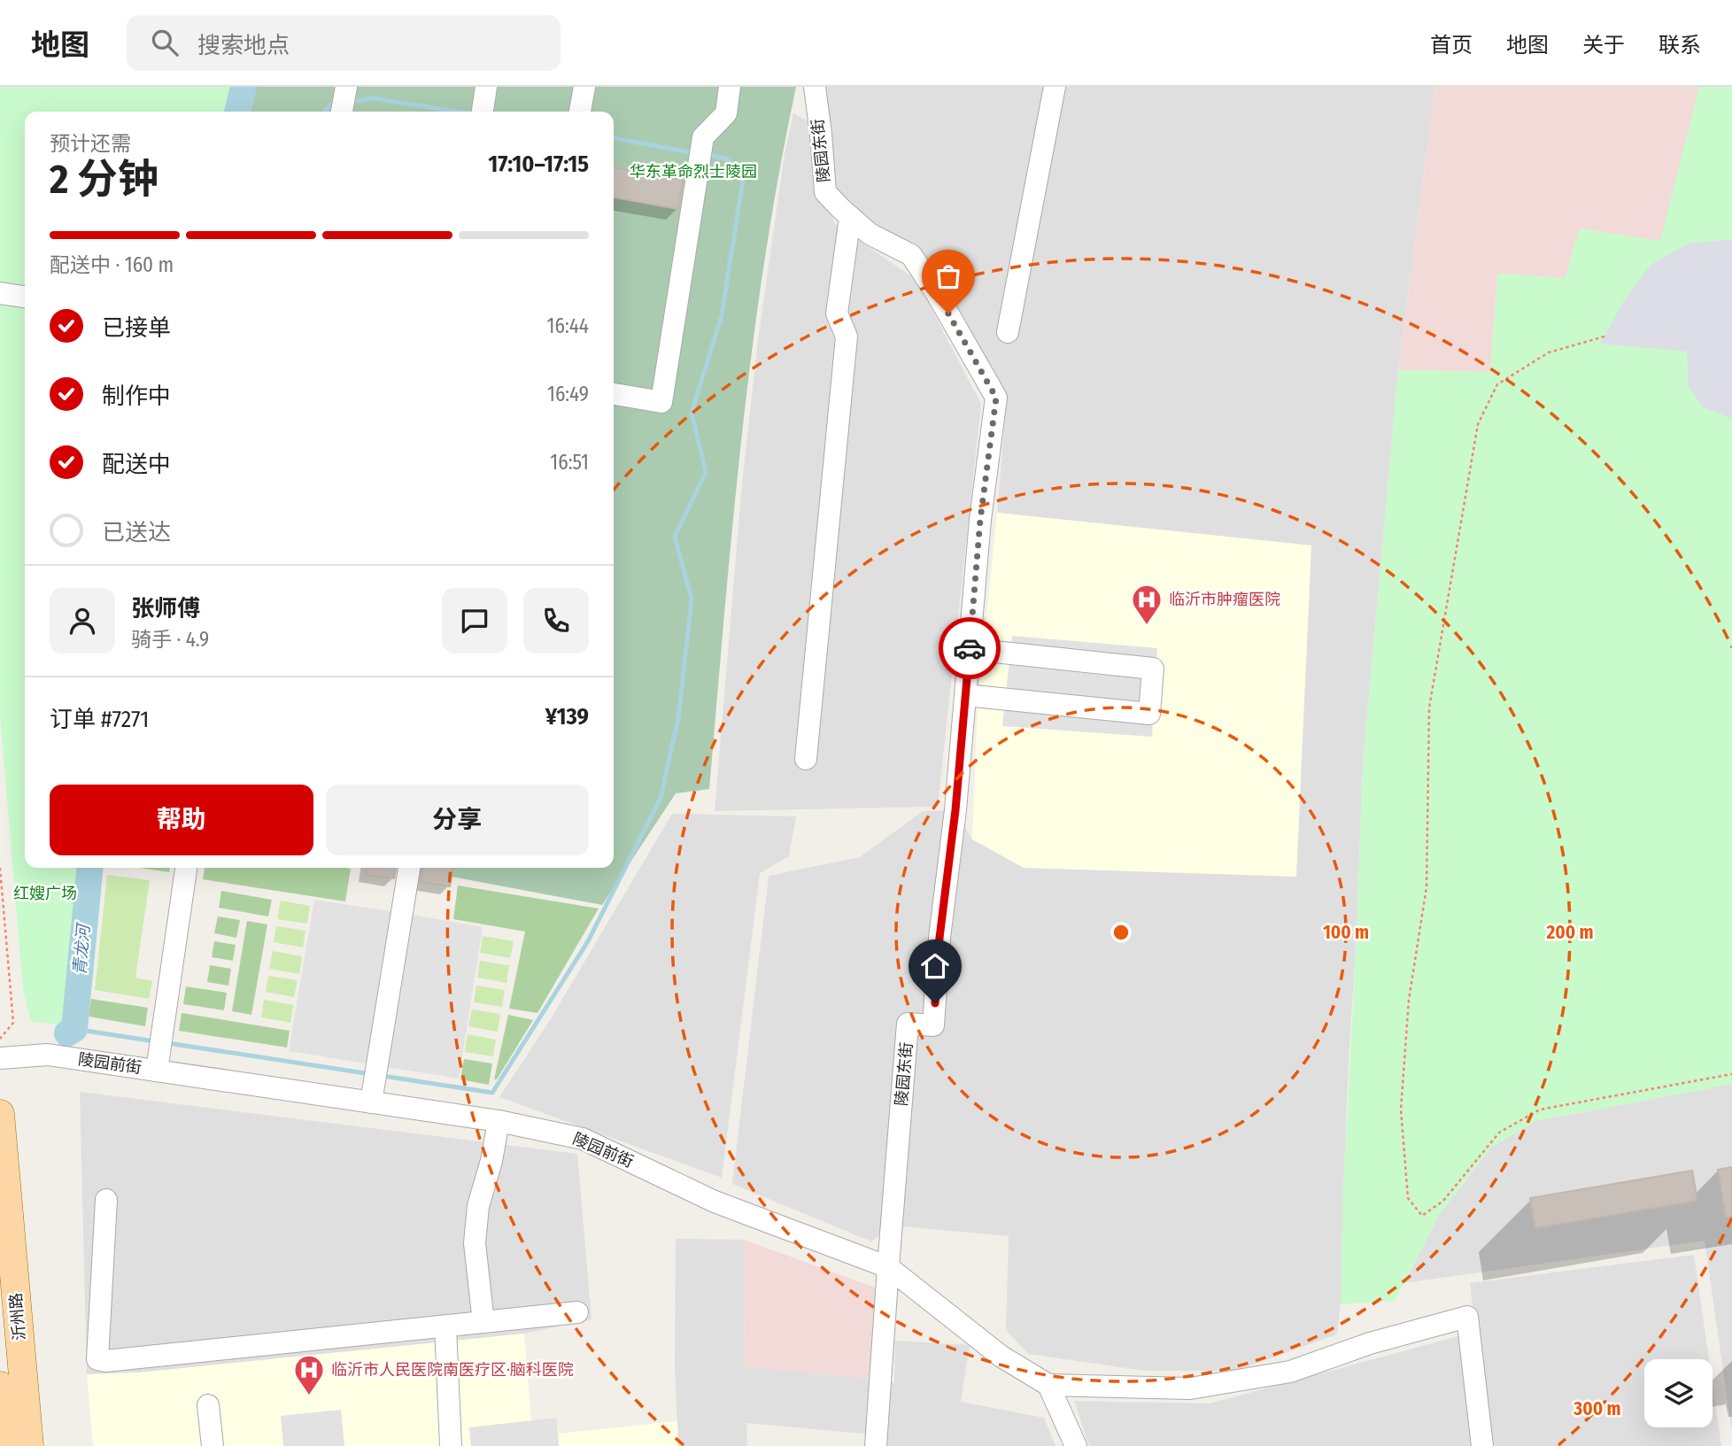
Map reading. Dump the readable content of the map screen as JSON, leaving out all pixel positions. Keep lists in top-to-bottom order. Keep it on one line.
{"streets":{"main road":["沂州路"],"street":["陵园东街","陵园前街"]},"crossings":[["陵园东街","陵园前街"]],"water":["青龙河"],"parks":["华东革命烈士陵园","红嫂广场"],"places":{"hospital":["临沂市肿瘤医院","临沂市人民医院南医疗区·脑科医院"]},"page":{"header":"地图","search":"搜索地点","nav":["首页","地图","关于","联系"],"heading":["2 分钟","预计还需","17:10–17:15"],"panel":["张师傅","骑手 · 4.9","订单 #7271","¥139"],"bar":"配送中 · 160 m","list":[["已接单","16:44"],["制作中","16:49"],["配送中","16:51"],"已送达"],"buttons":["帮助","分享"]},"rings":["100 m","200 m","300 m"]}
